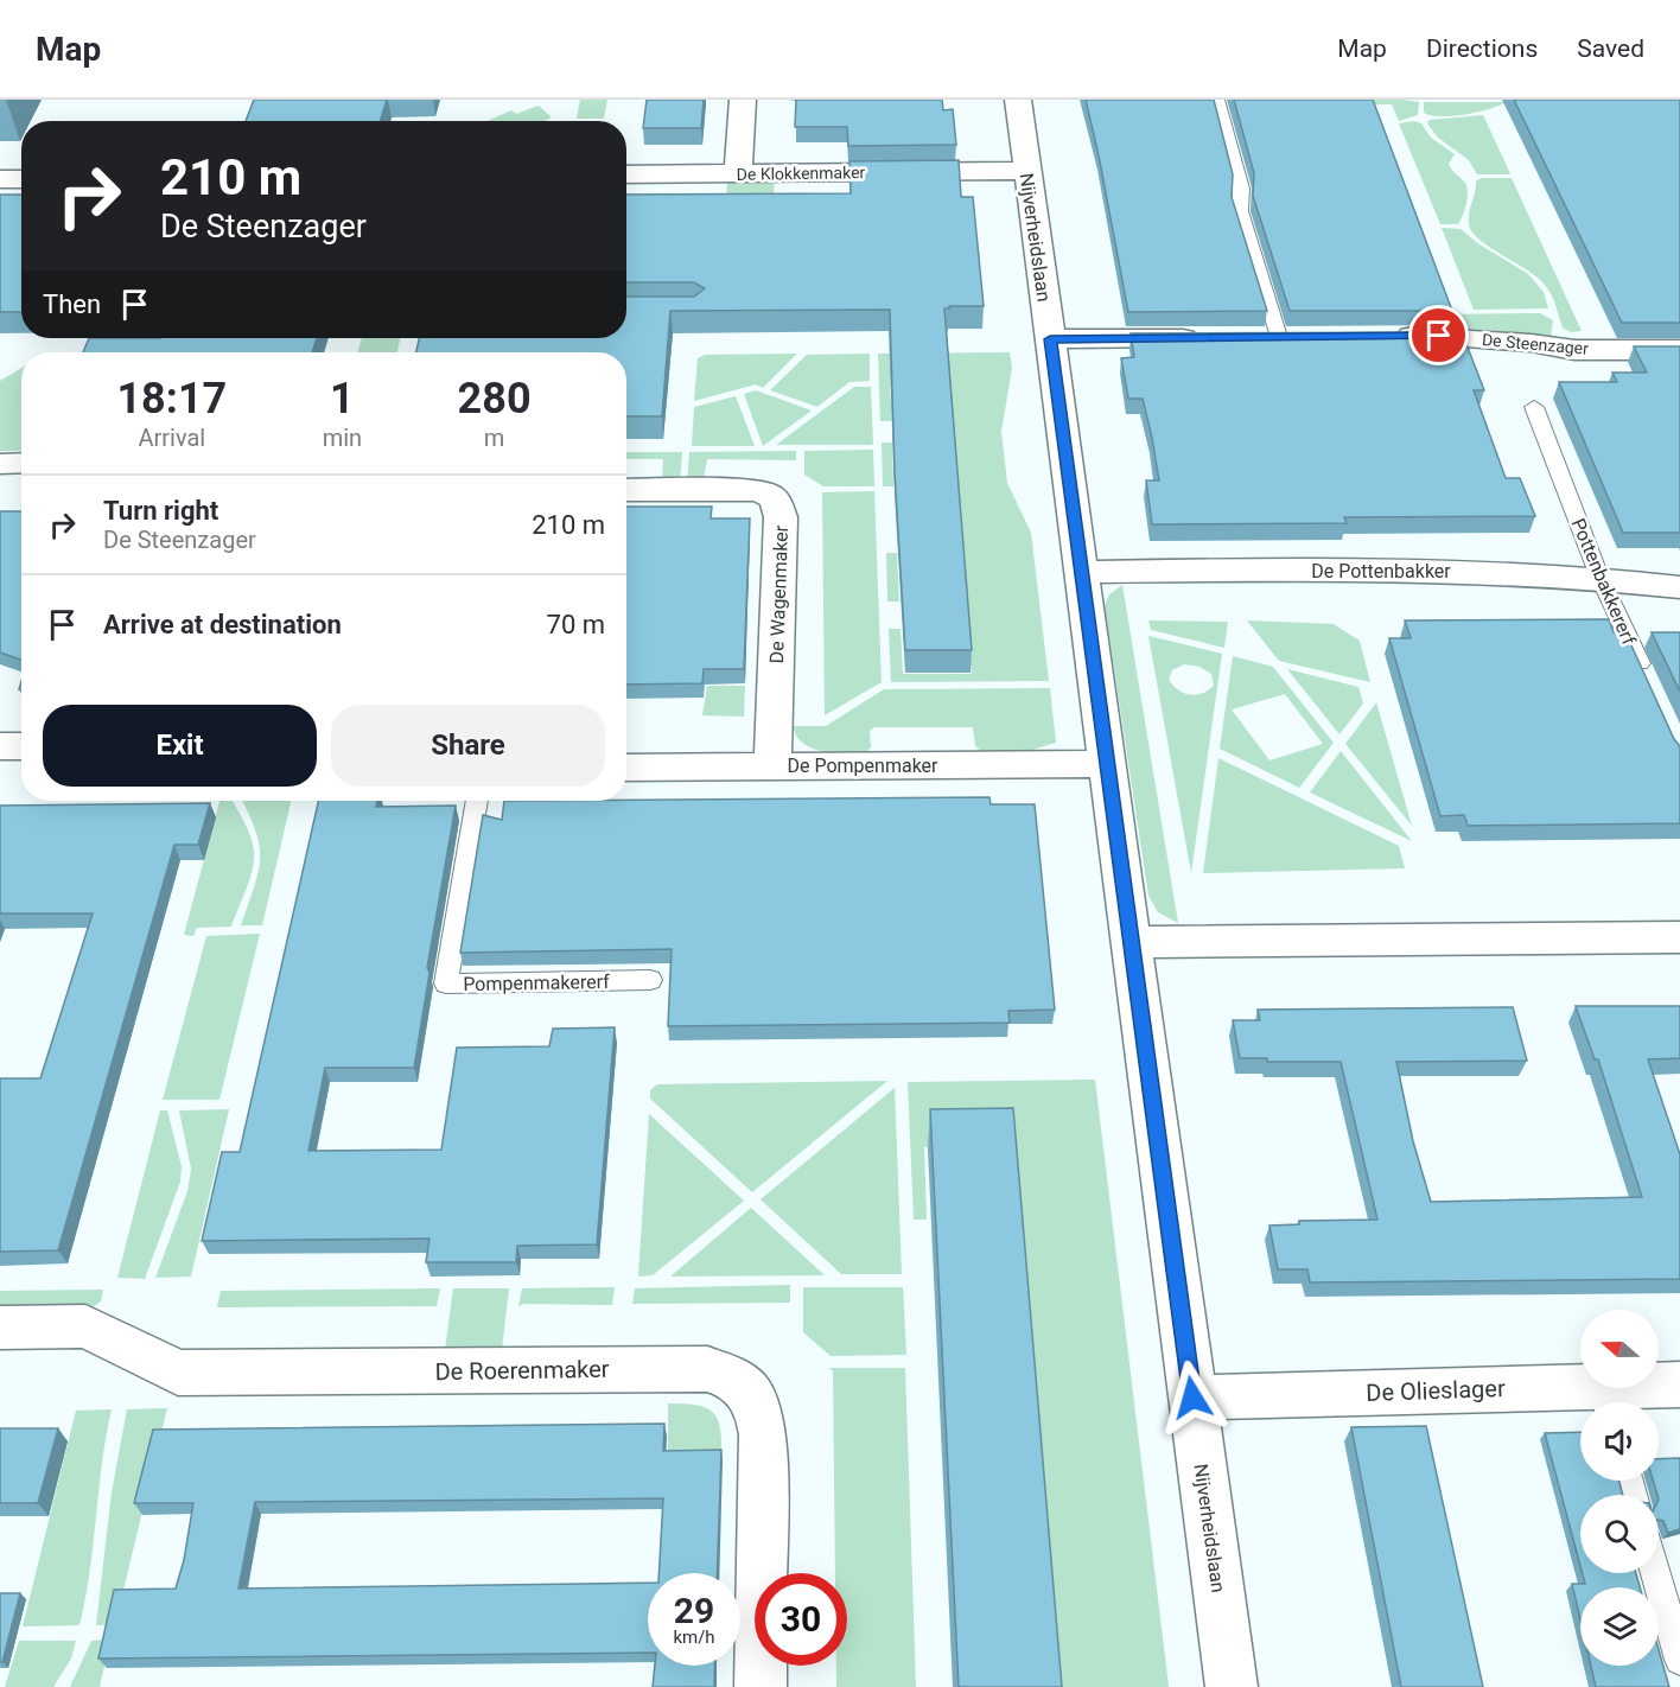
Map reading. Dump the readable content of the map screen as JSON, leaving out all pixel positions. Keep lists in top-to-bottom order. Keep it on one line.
{"streets":{"street":["De Klokkenmaker","Nijverheidslaan","De Steenzager","De Pottenbakker","De Wagenmaker","De Pompenmaker","De Roerenmaker","De Olieslager"],"lane":["Pottenbakkererf","Pompenmakererf"]},"crossings":[["De Klokkenmaker","Nijverheidslaan"],["Nijverheidslaan","De Pottenbakker"],["Nijverheidslaan","De Pompenmaker"],["Nijverheidslaan","De Olieslager"],["De Pottenbakker","Pottenbakkererf"],["De Wagenmaker","De Pompenmaker"]],"north":"left","page":{"header":"Map","nav":["Map","Directions","Saved"],"turn":["210 m","De Steenzager"],"then":"Then","eta":["18:17","Arrival","1","min","280","m"],"list":[{"name":"Turn right","note":"De Steenzager","value":"210 m"},{"name":"Arrive at destination","value":"70 m"}],"buttons":["Exit","Share"],"speed":"29 km/h","limit":"30"}}
